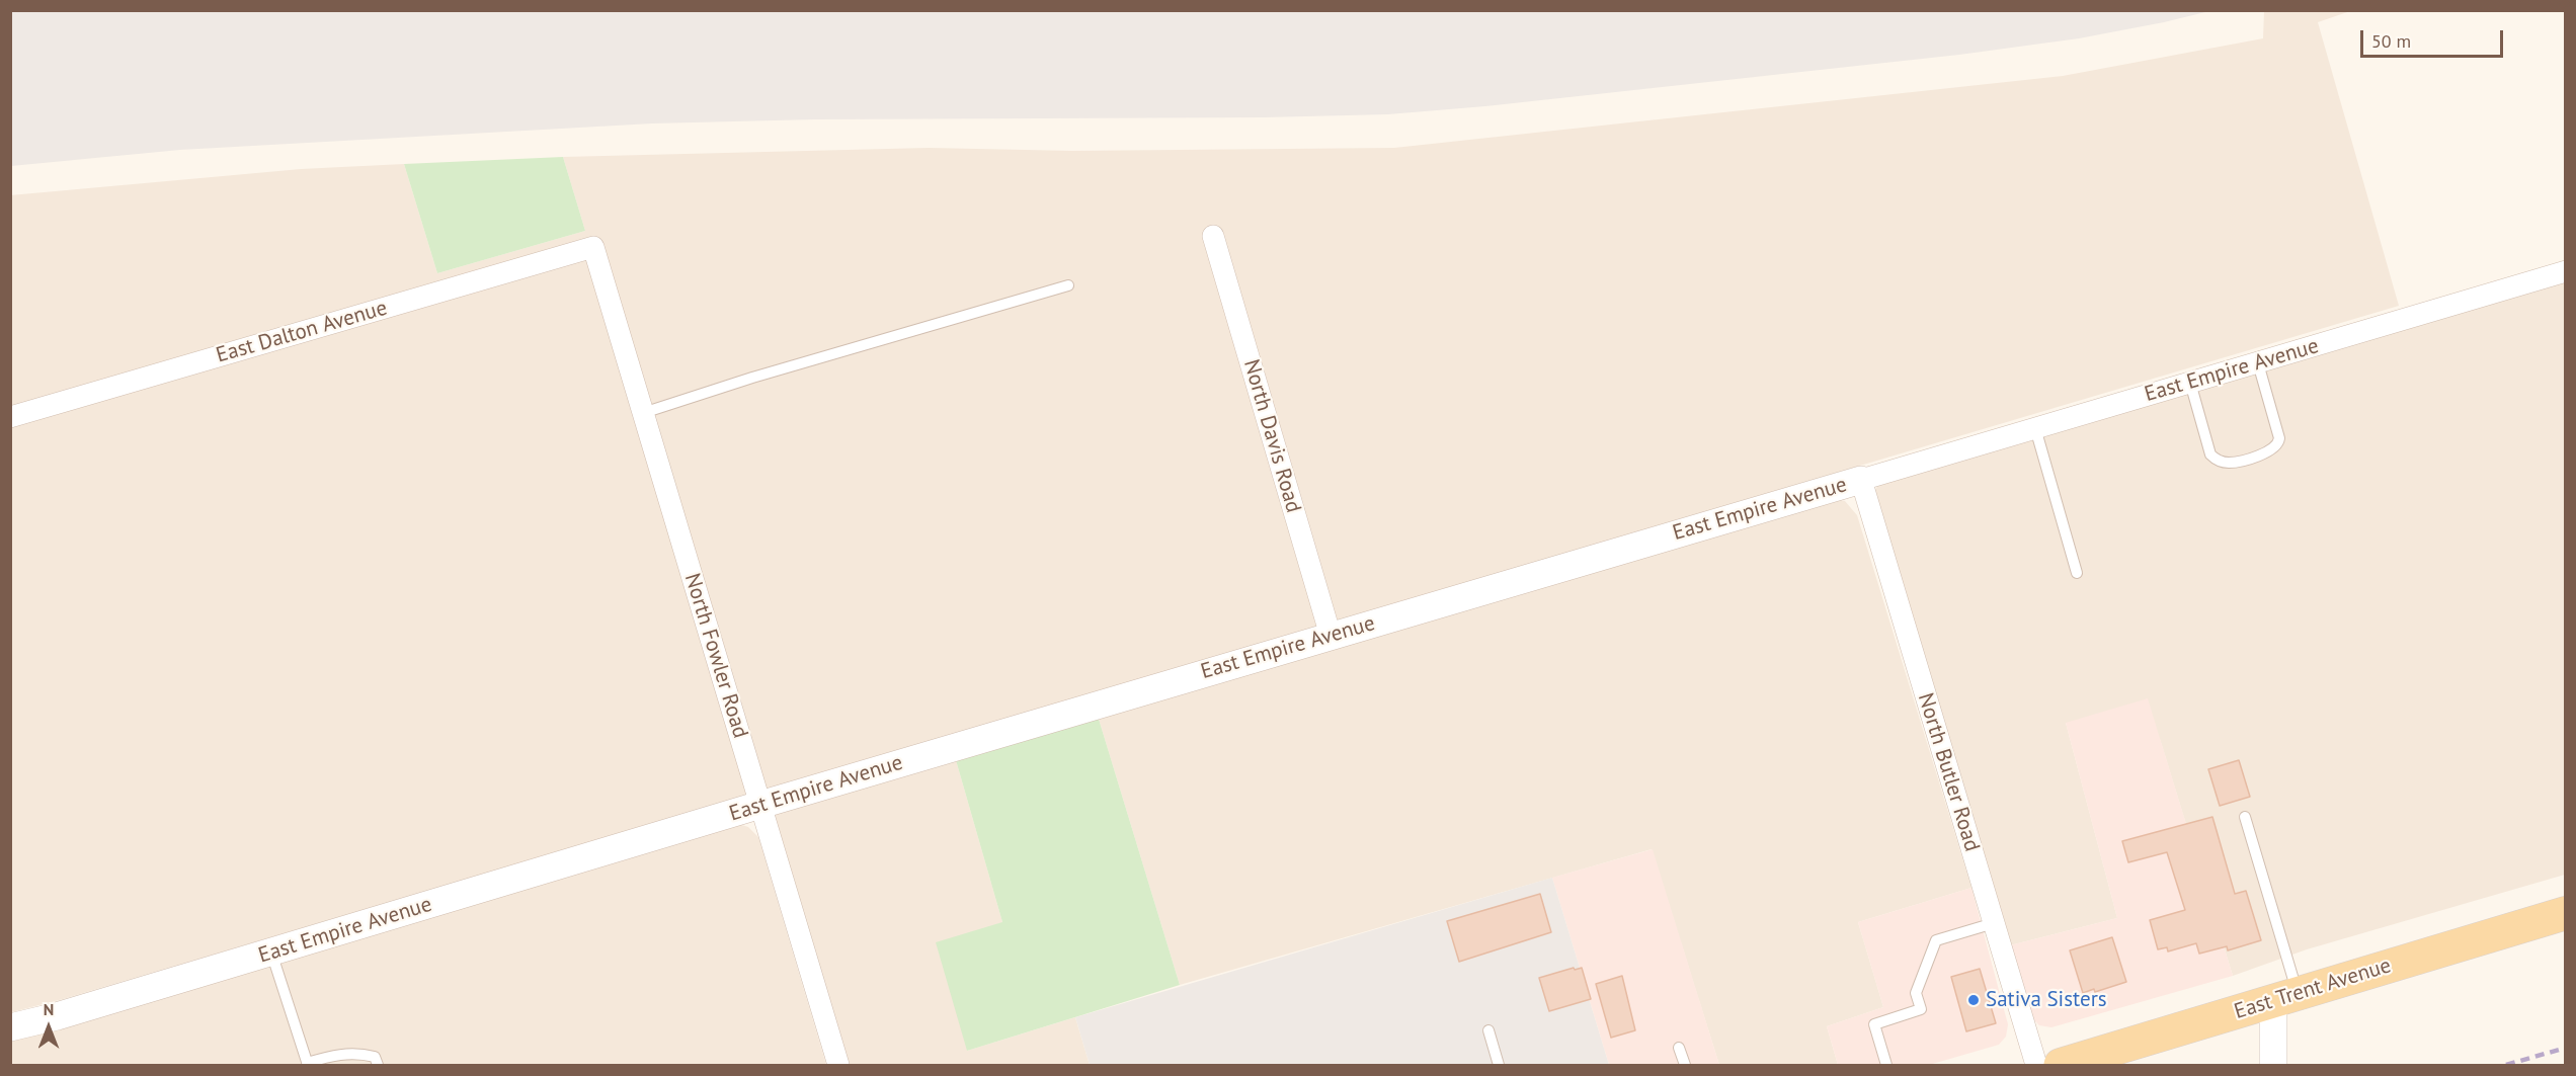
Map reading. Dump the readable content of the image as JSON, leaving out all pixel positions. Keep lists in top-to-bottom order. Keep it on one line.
{"streets":{"main road":["East Trent Avenue"],"street":["East Dalton Avenue","East Empire Avenue","North Davis Road","North Fowler Road","North Butler Road"]},"crossings":[["East Dalton Avenue","North Fowler Road"],["East Empire Avenue","North Davis Road"],["East Empire Avenue","North Fowler Road"],["East Empire Avenue","North Butler Road"]],"places":["Sativa Sisters"],"scale_bar":"50 m","north":"top"}
